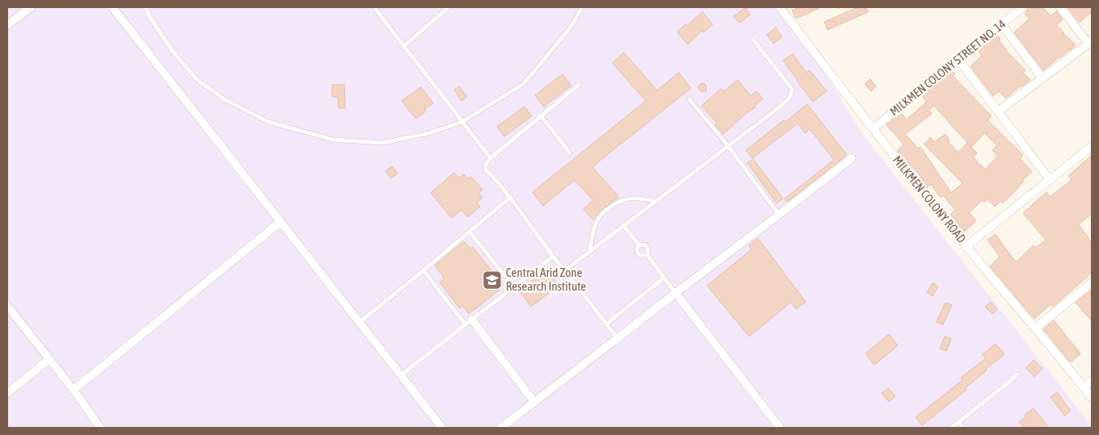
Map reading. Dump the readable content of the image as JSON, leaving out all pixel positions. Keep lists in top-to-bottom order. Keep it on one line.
{"streets":{"street":["MILKMEN COLONY STREET NO. 14","MILKMEN COLONY ROAD"]},"crossings":[["MILKMEN COLONY STREET NO. 14","MILKMEN COLONY ROAD"]],"places":{"school or university":["Central Arid Zone Research Institute"]}}
